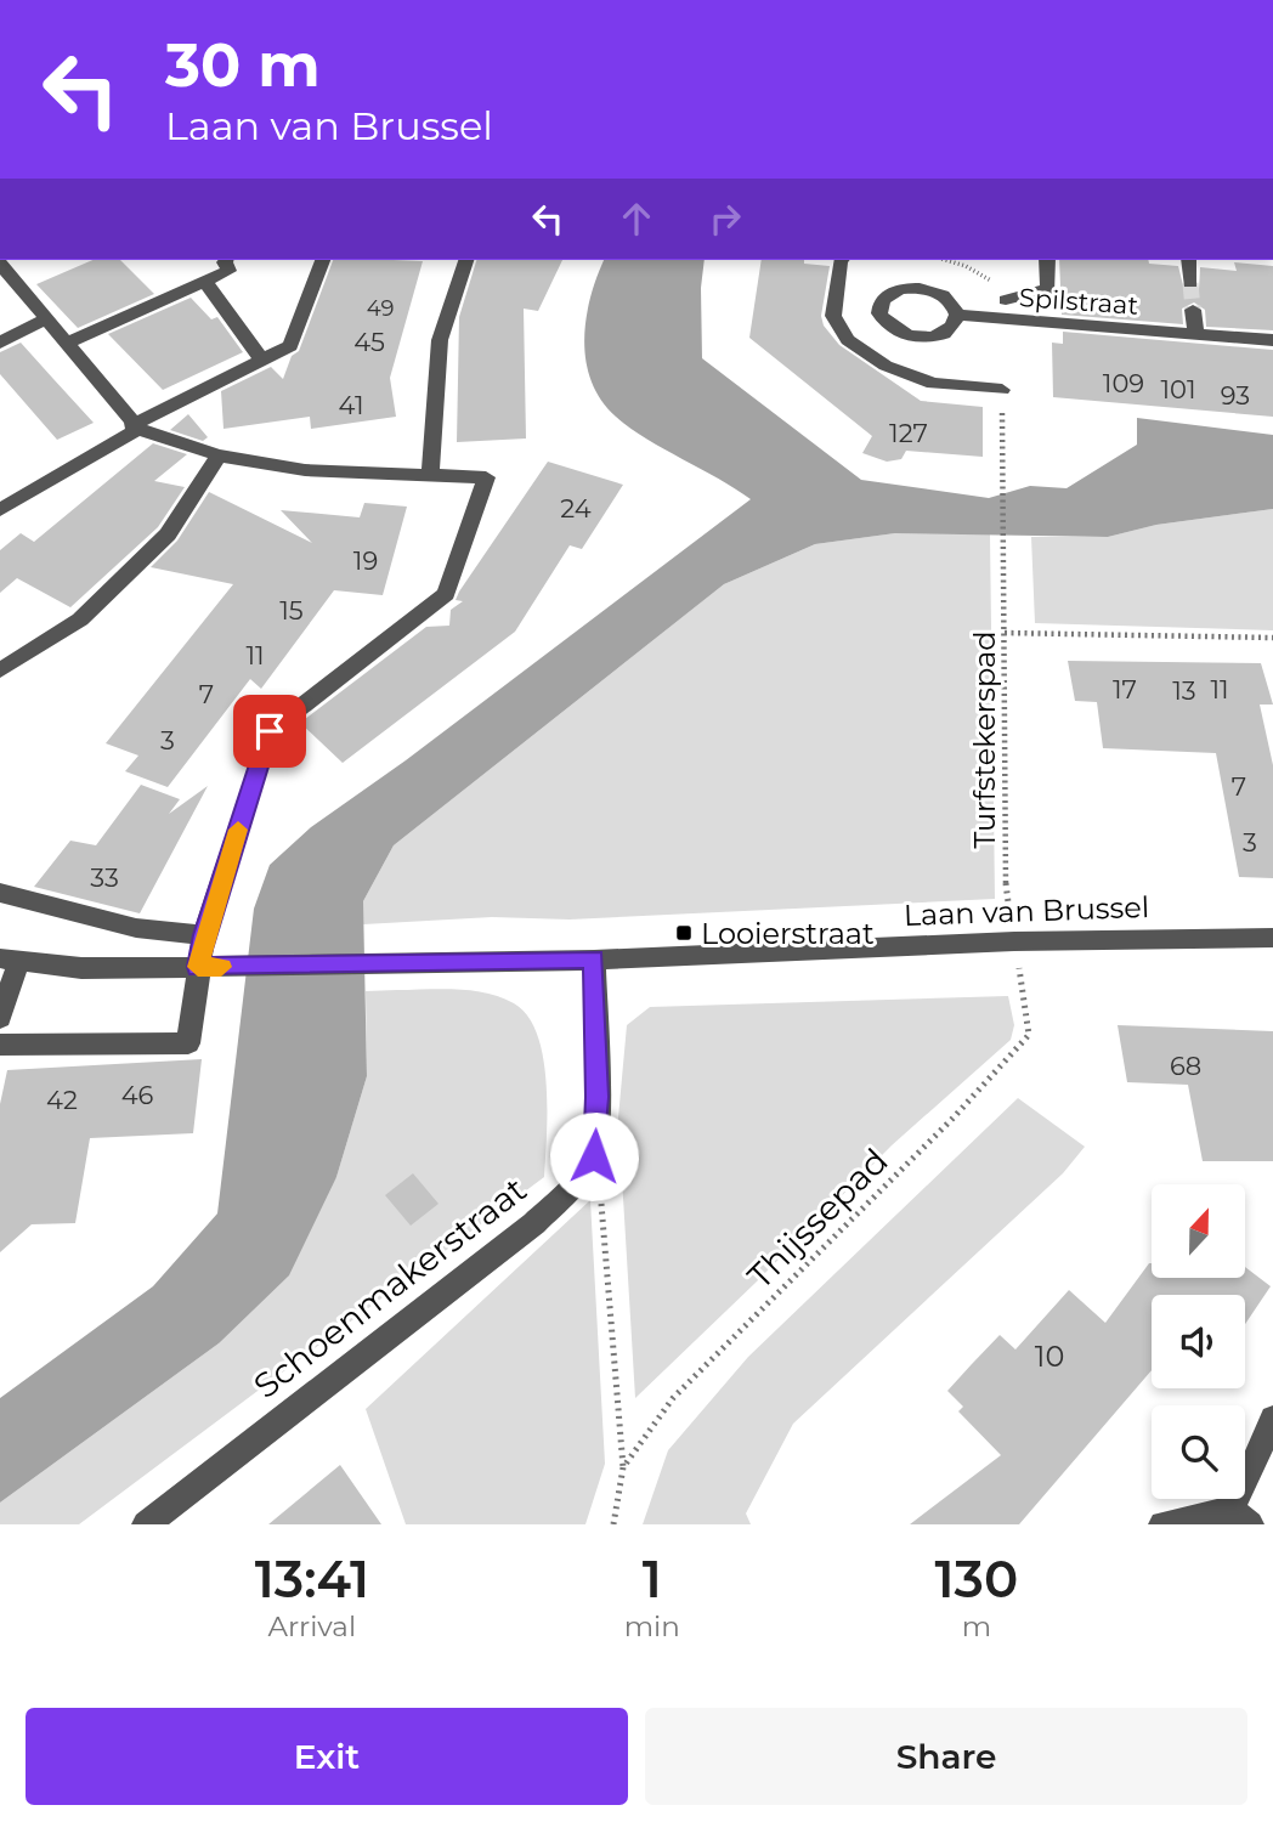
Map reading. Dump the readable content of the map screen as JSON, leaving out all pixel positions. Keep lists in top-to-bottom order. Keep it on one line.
{"streets":{"street":["Spilstraat","Laan van Brussel","Schoenmakerstraat"],"path":["Turfstekerspad","Thijssepad"]},"crossings":[["Turfstekerspad","Laan van Brussel"],["Turfstekerspad","Thijssepad"],["Laan van Brussel","Thijssepad"]],"places":{"transit":["Looierstraat"]},"house_numbers":["49","45","109","101","93","41","127","24","19","15","11","17","11","13","7","3","7","3","33","68","46","42","10"],"north":"top","page":{"turn":["30 m","Laan van Brussel"],"eta":["13:41","Arrival","1","min","130","m"],"buttons":["Exit","Share"]}}
